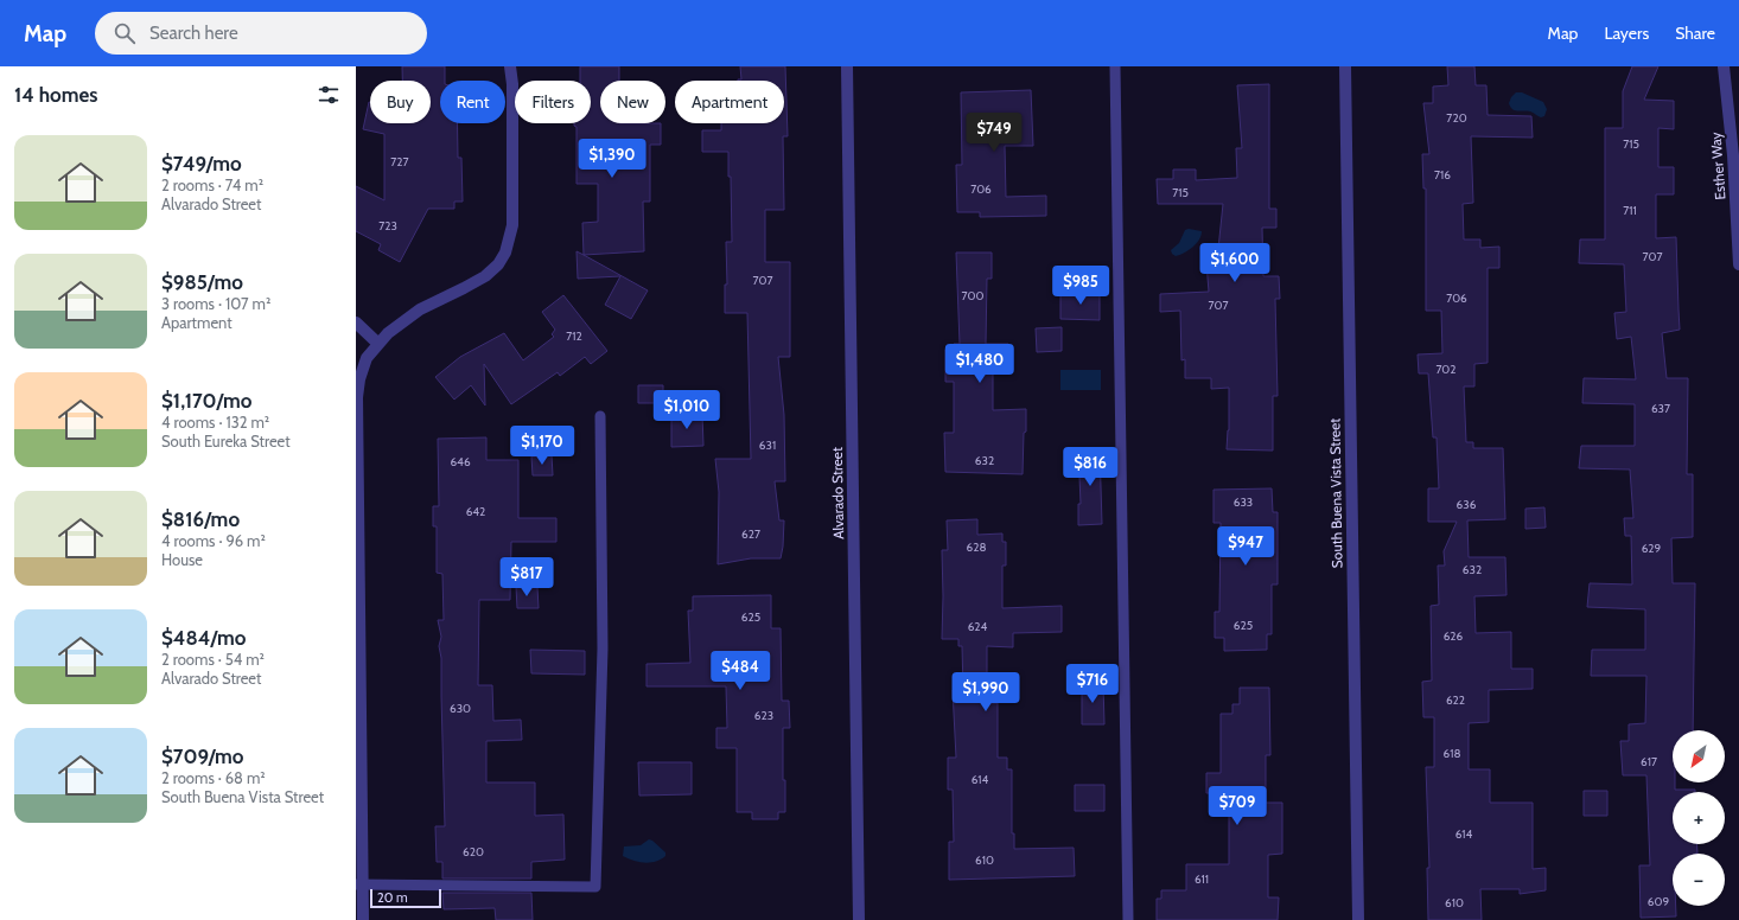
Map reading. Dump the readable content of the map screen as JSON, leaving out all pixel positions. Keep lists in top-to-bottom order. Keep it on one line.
{"streets":{"street":["Esther Way","Alvarado Street","South Buena Vista Street"]},"house_numbers":["720","715","727","716","706","715","711","723","707","707","700","706","707","712","702","637","631","632","646","633","636","642","627","628","629","632","625","625","624","626","622","630","623","618","617","614","614","620","610","611","609","610"],"scale_bar":"20 m","north":"bottom left","page":{"header":"Map","search":"Search here","nav":["Map","Layers","Share"],"heading":"14 homes","chip":["Buy","Rent","Filters","New","Apartment"],"price":["$749","$1,390","$1,600","$985","$1,480","$1,010","$1,170","$816","$947","$817","$484","$716","$1,990","$709"],"list":[{"name":"$749/mo","note":"2 rooms · 74 m² · Alvarado Street"},{"name":"$985/mo","note":"3 rooms · 107 m² · Apartment"},{"name":"$1,170/mo","note":"4 rooms · 132 m² · South Eureka Street"},{"name":"$816/mo","note":"4 rooms · 96 m² · House"},{"name":"$484/mo","note":"2 rooms · 54 m² · Alvarado Street"},{"name":"$709/mo","note":"2 rooms · 68 m² · South Buena Vista Street"}],"map_buttons":["+","−"],"scale":"20 m"}}
